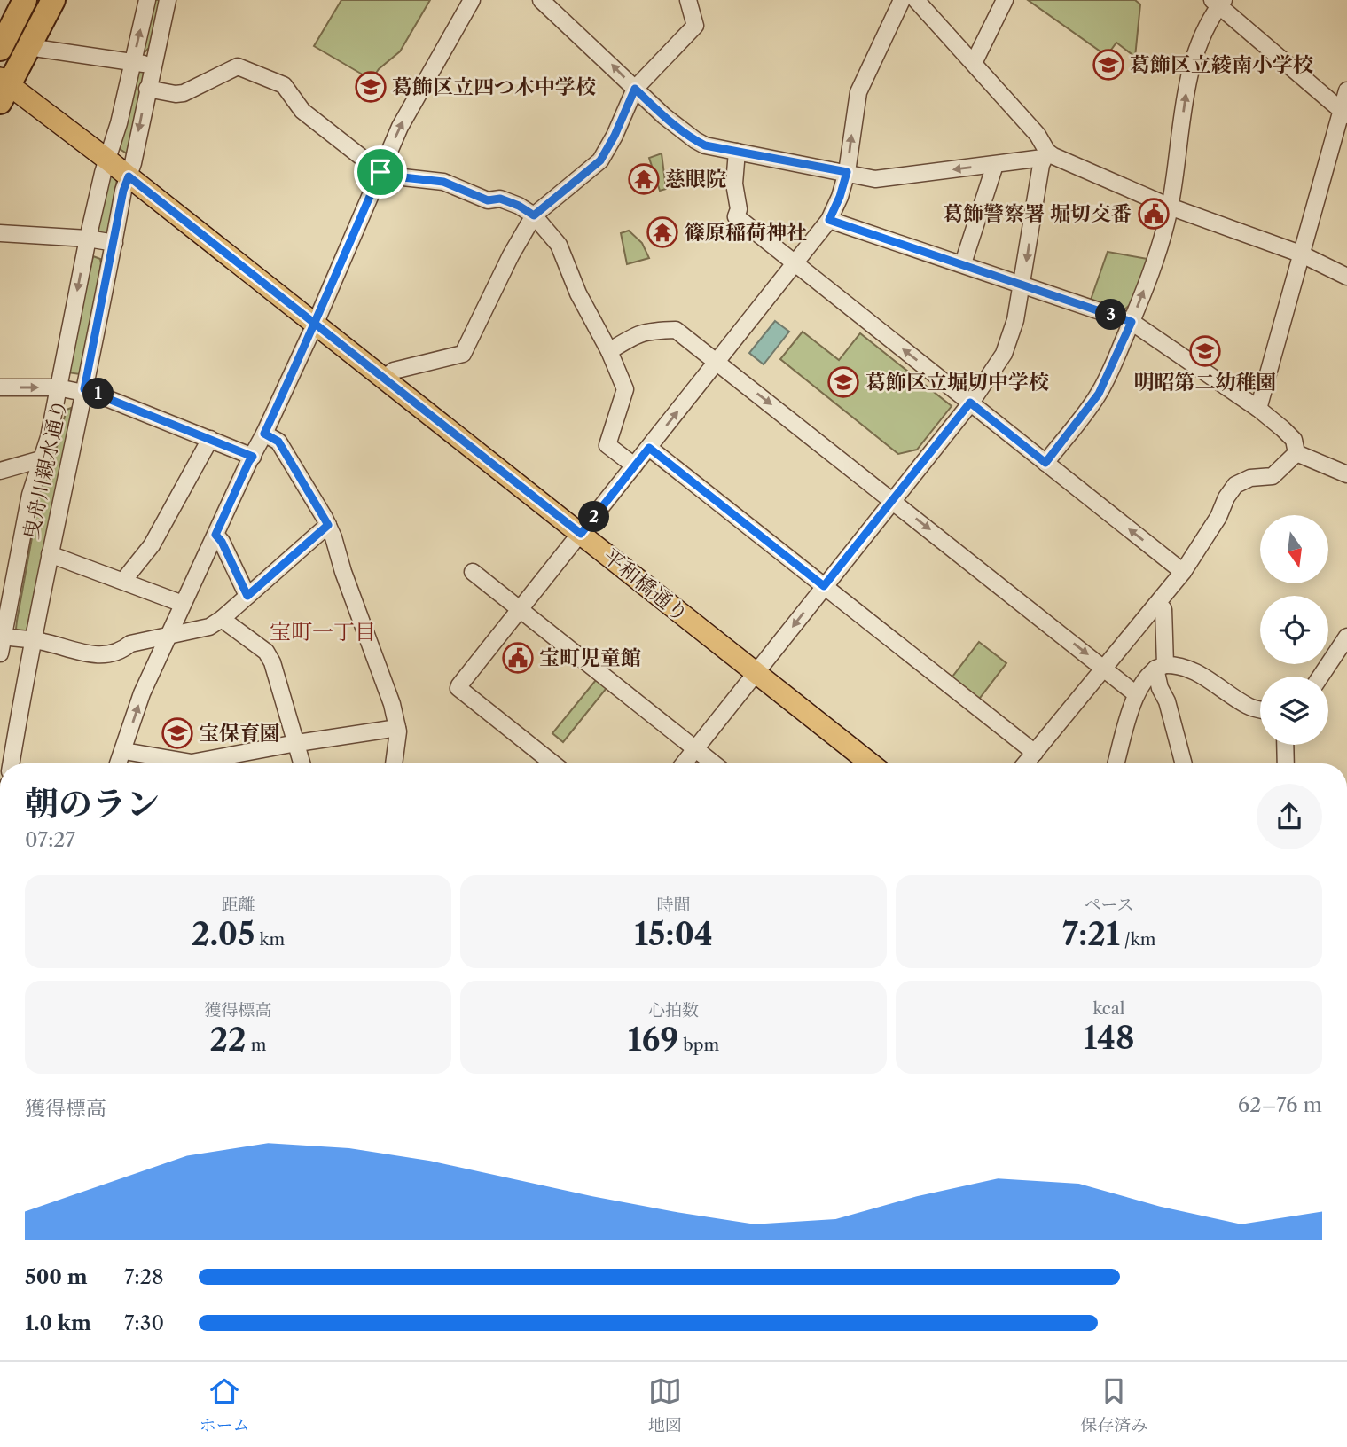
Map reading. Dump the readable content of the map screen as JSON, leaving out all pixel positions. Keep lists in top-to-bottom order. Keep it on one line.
{"streets":{"main road":["平和橋通り"],"street":["曳舟川親水通り"]},"crossings":[["曳舟川親水通り","平和橋通り"]],"districts":["宝町一丁目"],"places":{"school or university":["葛飾区立綾南小学校","葛飾区立四つ木中学校","明昭第二幼稚園","葛飾区立堀切中学校","宝保育園"],"temple":["慈眼院","篠原稲荷神社"],"public building":["葛飾警察署 堀切交番","宝町児童館"]},"north":"bottom","page":{"pins":["3","1","2"],"heading":["朝のラン","07:27"],"stats":[["距離","2.05 km"],["時間","15:04"],["ペース","7:21 /km"],["獲得標高","22 m"],["心拍数","169 bpm"],["kcal","148"]],"chart":["獲得標高","62–76 m"],"list":[{"name":"500 m","note":"7:28"},{"name":"1.0 km","note":"7:30"}],"tabs":["ホーム","地図","保存済み"]}}
